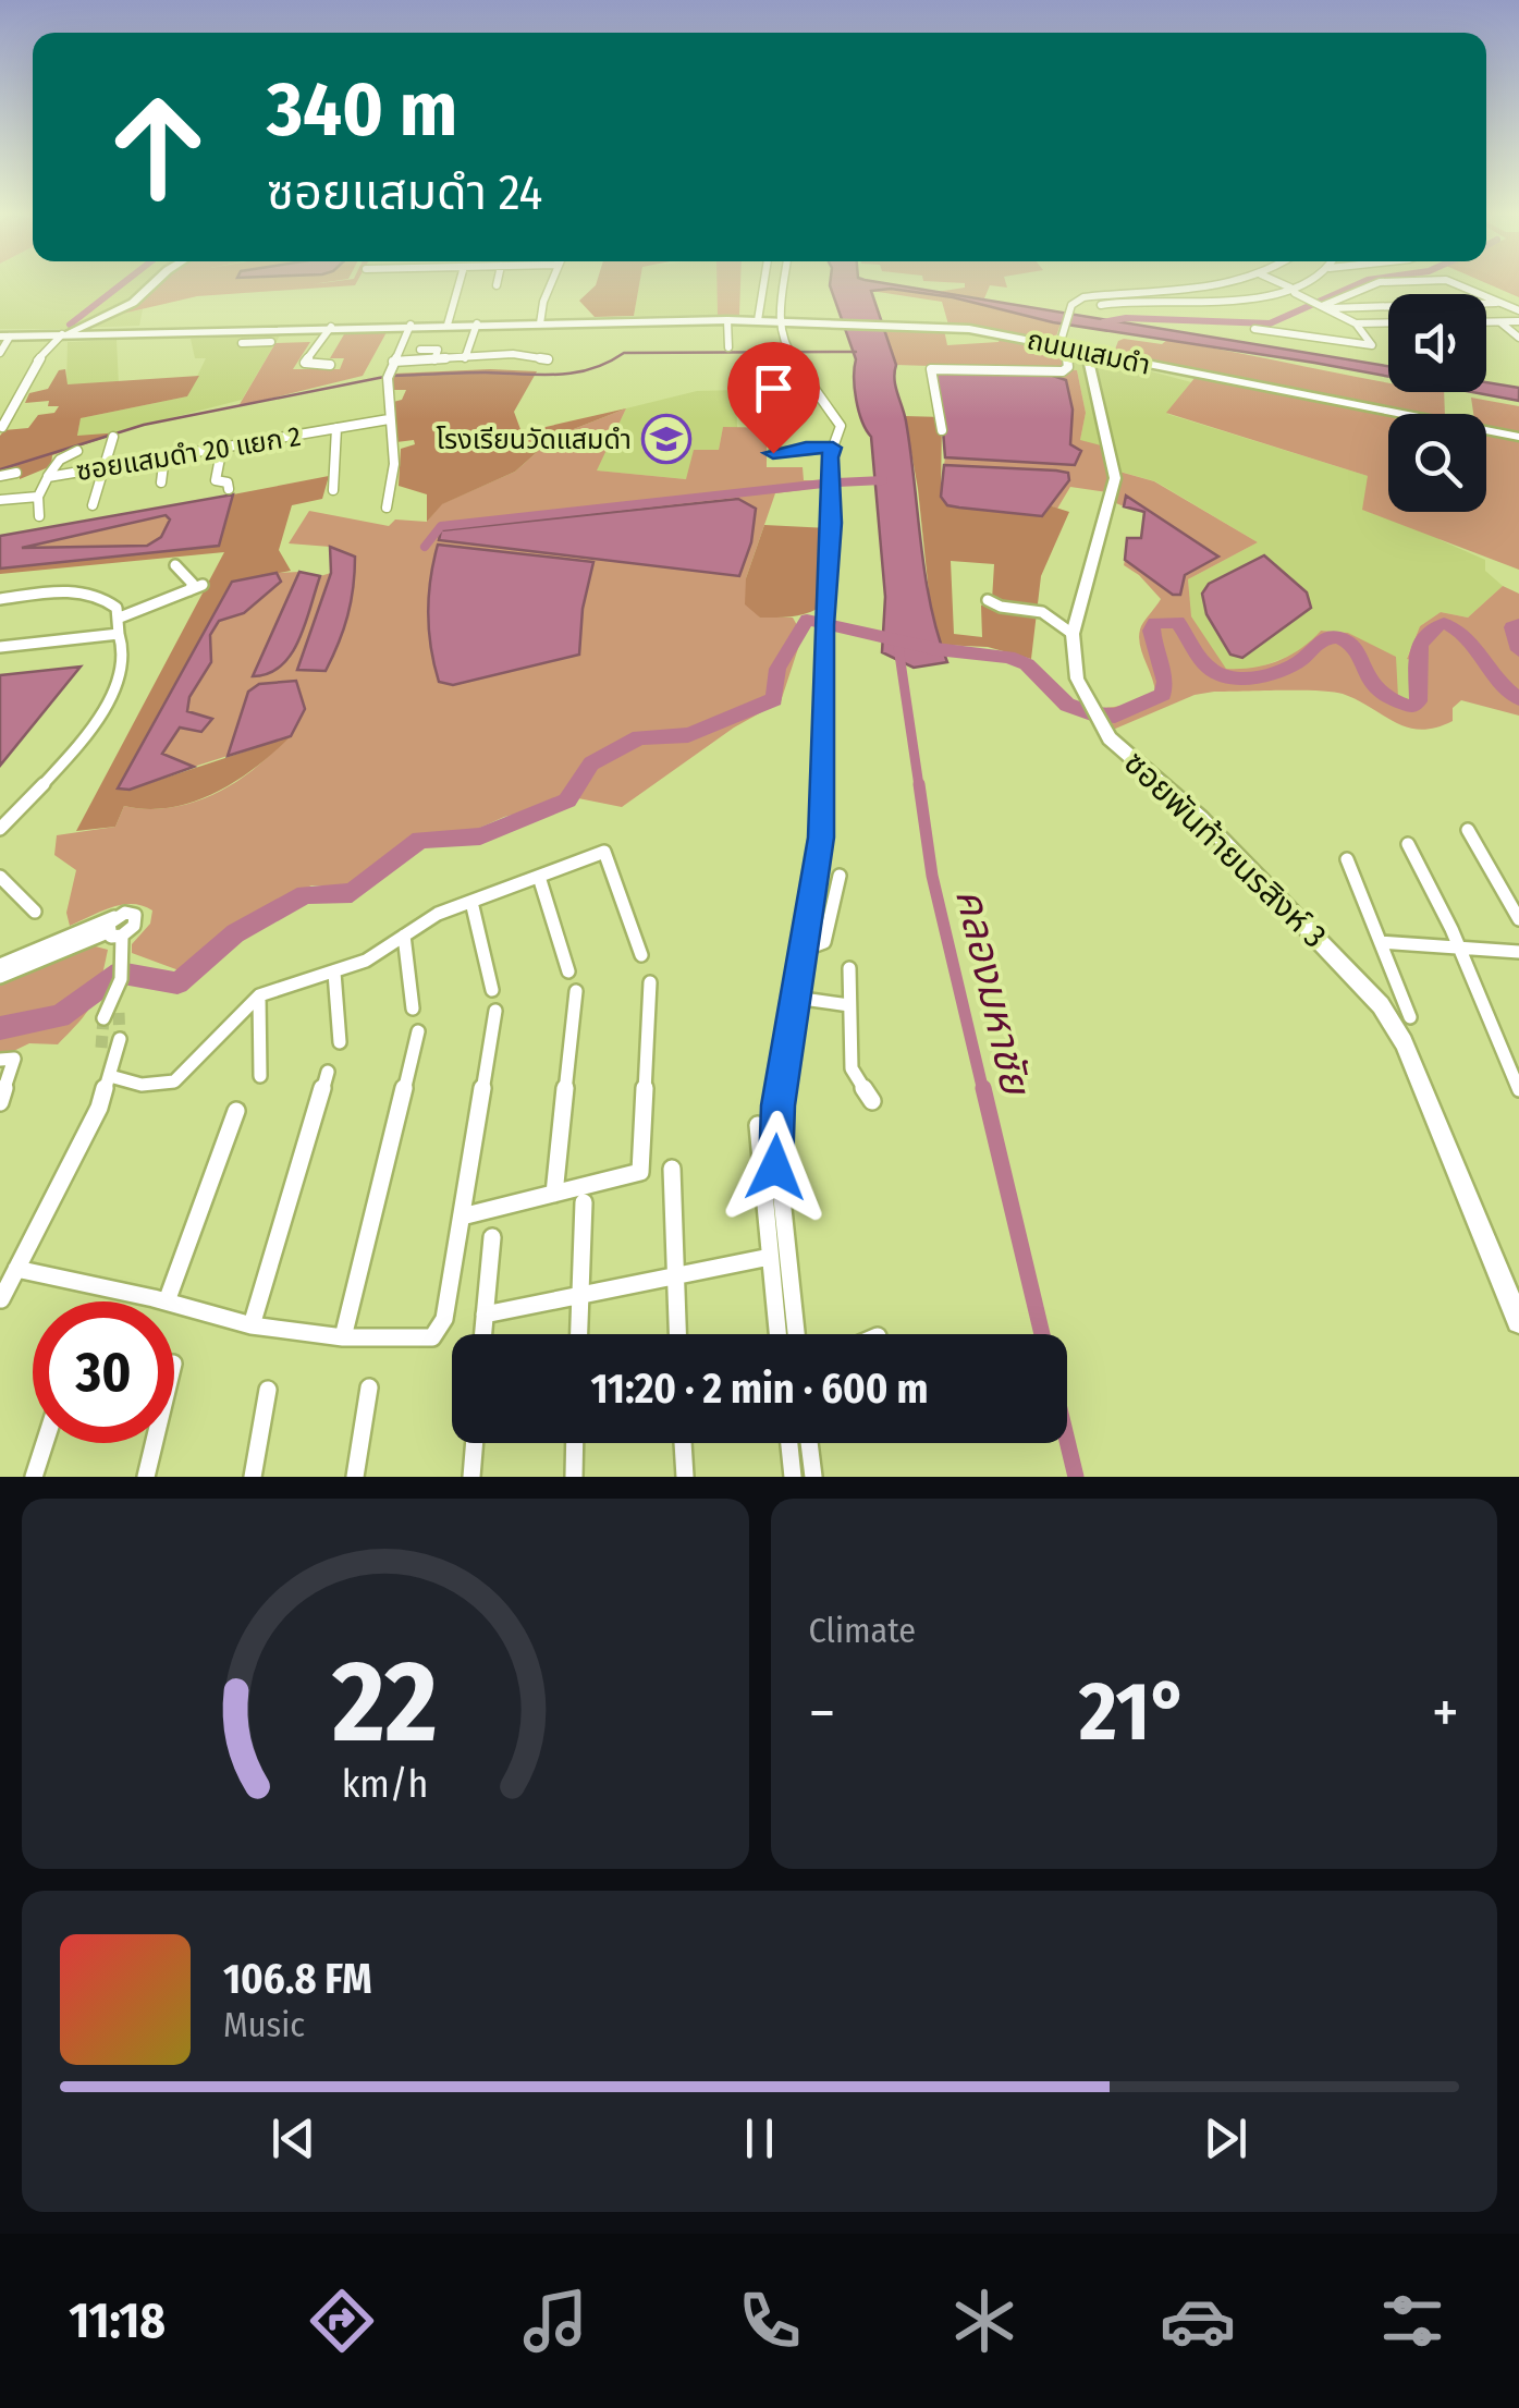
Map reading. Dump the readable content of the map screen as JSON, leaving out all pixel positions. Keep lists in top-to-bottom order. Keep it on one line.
{"streets":{"street":["ถนนแสมดำ","ซอยแสมดำ 20 แยก 2","ซอยพันท้ายนรสิงห์ 3"]},"crossings":[["ถนนแสมดำ","ซอยพันท้ายนรสิงห์ 3"]],"water":["คลองมหาชัย"],"places":{"school or university":["โรงเรียนวัดแสมดำ"]},"page":{"turn":["340 m","ซอยแสมดำ 24"],"limit":"30","trip":"11:20 · 2 min · 600 m","tile":"Climate","heat":["−","21°","+"],"song":["106.8 FM","Music"],"tabs":"11:18","gauge":["22","km/h"]}}
